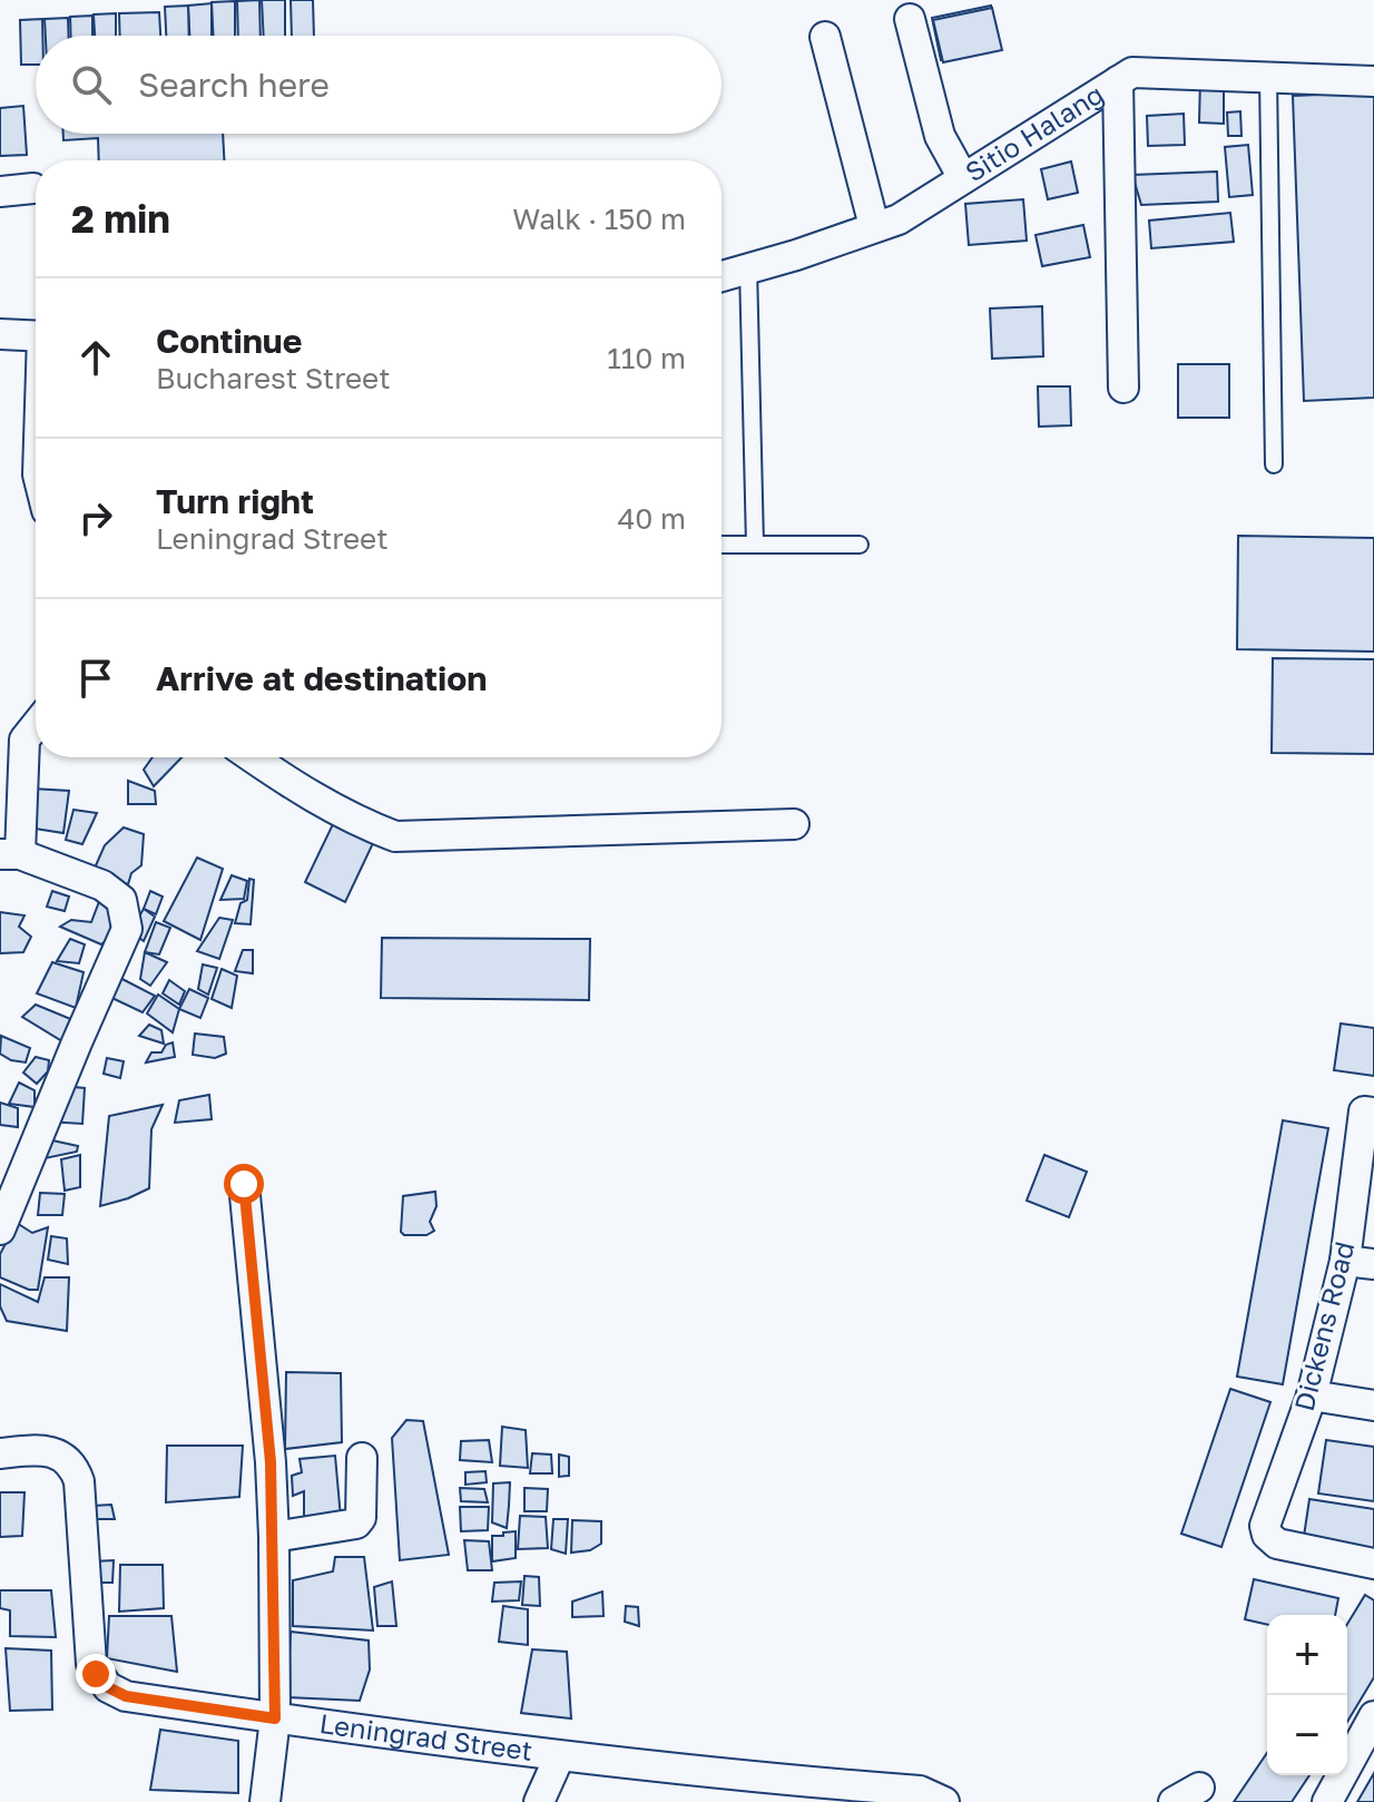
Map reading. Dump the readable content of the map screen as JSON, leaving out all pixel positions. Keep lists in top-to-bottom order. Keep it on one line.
{"streets":{"street":["Sitio Halang","Dickens Road","Leningrad Street"]},"page":{"search":"Search here","heading":["2 min","Walk · 150 m"],"list":[["Continue","Bucharest Street","110 m"],["Turn right","Leningrad Street","40 m"],"Arrive at destination"],"map_buttons":["+","−"]}}
